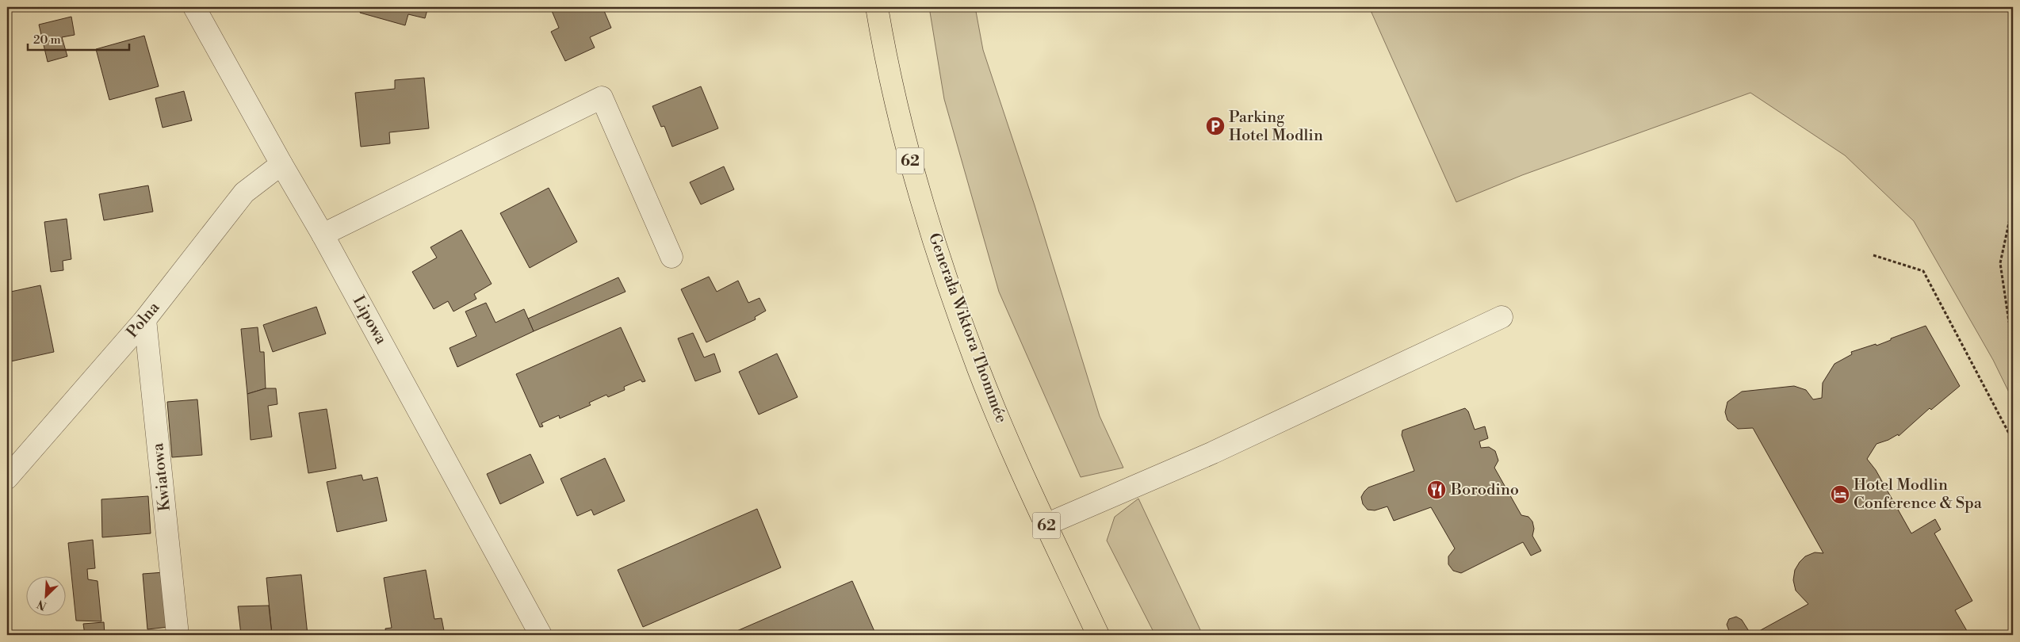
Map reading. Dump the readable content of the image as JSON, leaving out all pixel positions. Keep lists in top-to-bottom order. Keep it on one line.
{"streets":{"main road":["62","Generała Wiktora Thommée"],"street":["Polna","Lipowa","Kwiatowa"]},"crossings":[["Polna","Lipowa"],["Polna","Kwiatowa"]],"places":{"parking":["Parking Hotel Modlin"],"restaurant":["Borodino"],"hotel":["Hotel Modlin Conference & Spa"]},"scale_bar":"20 m","north":"bottom left"}
